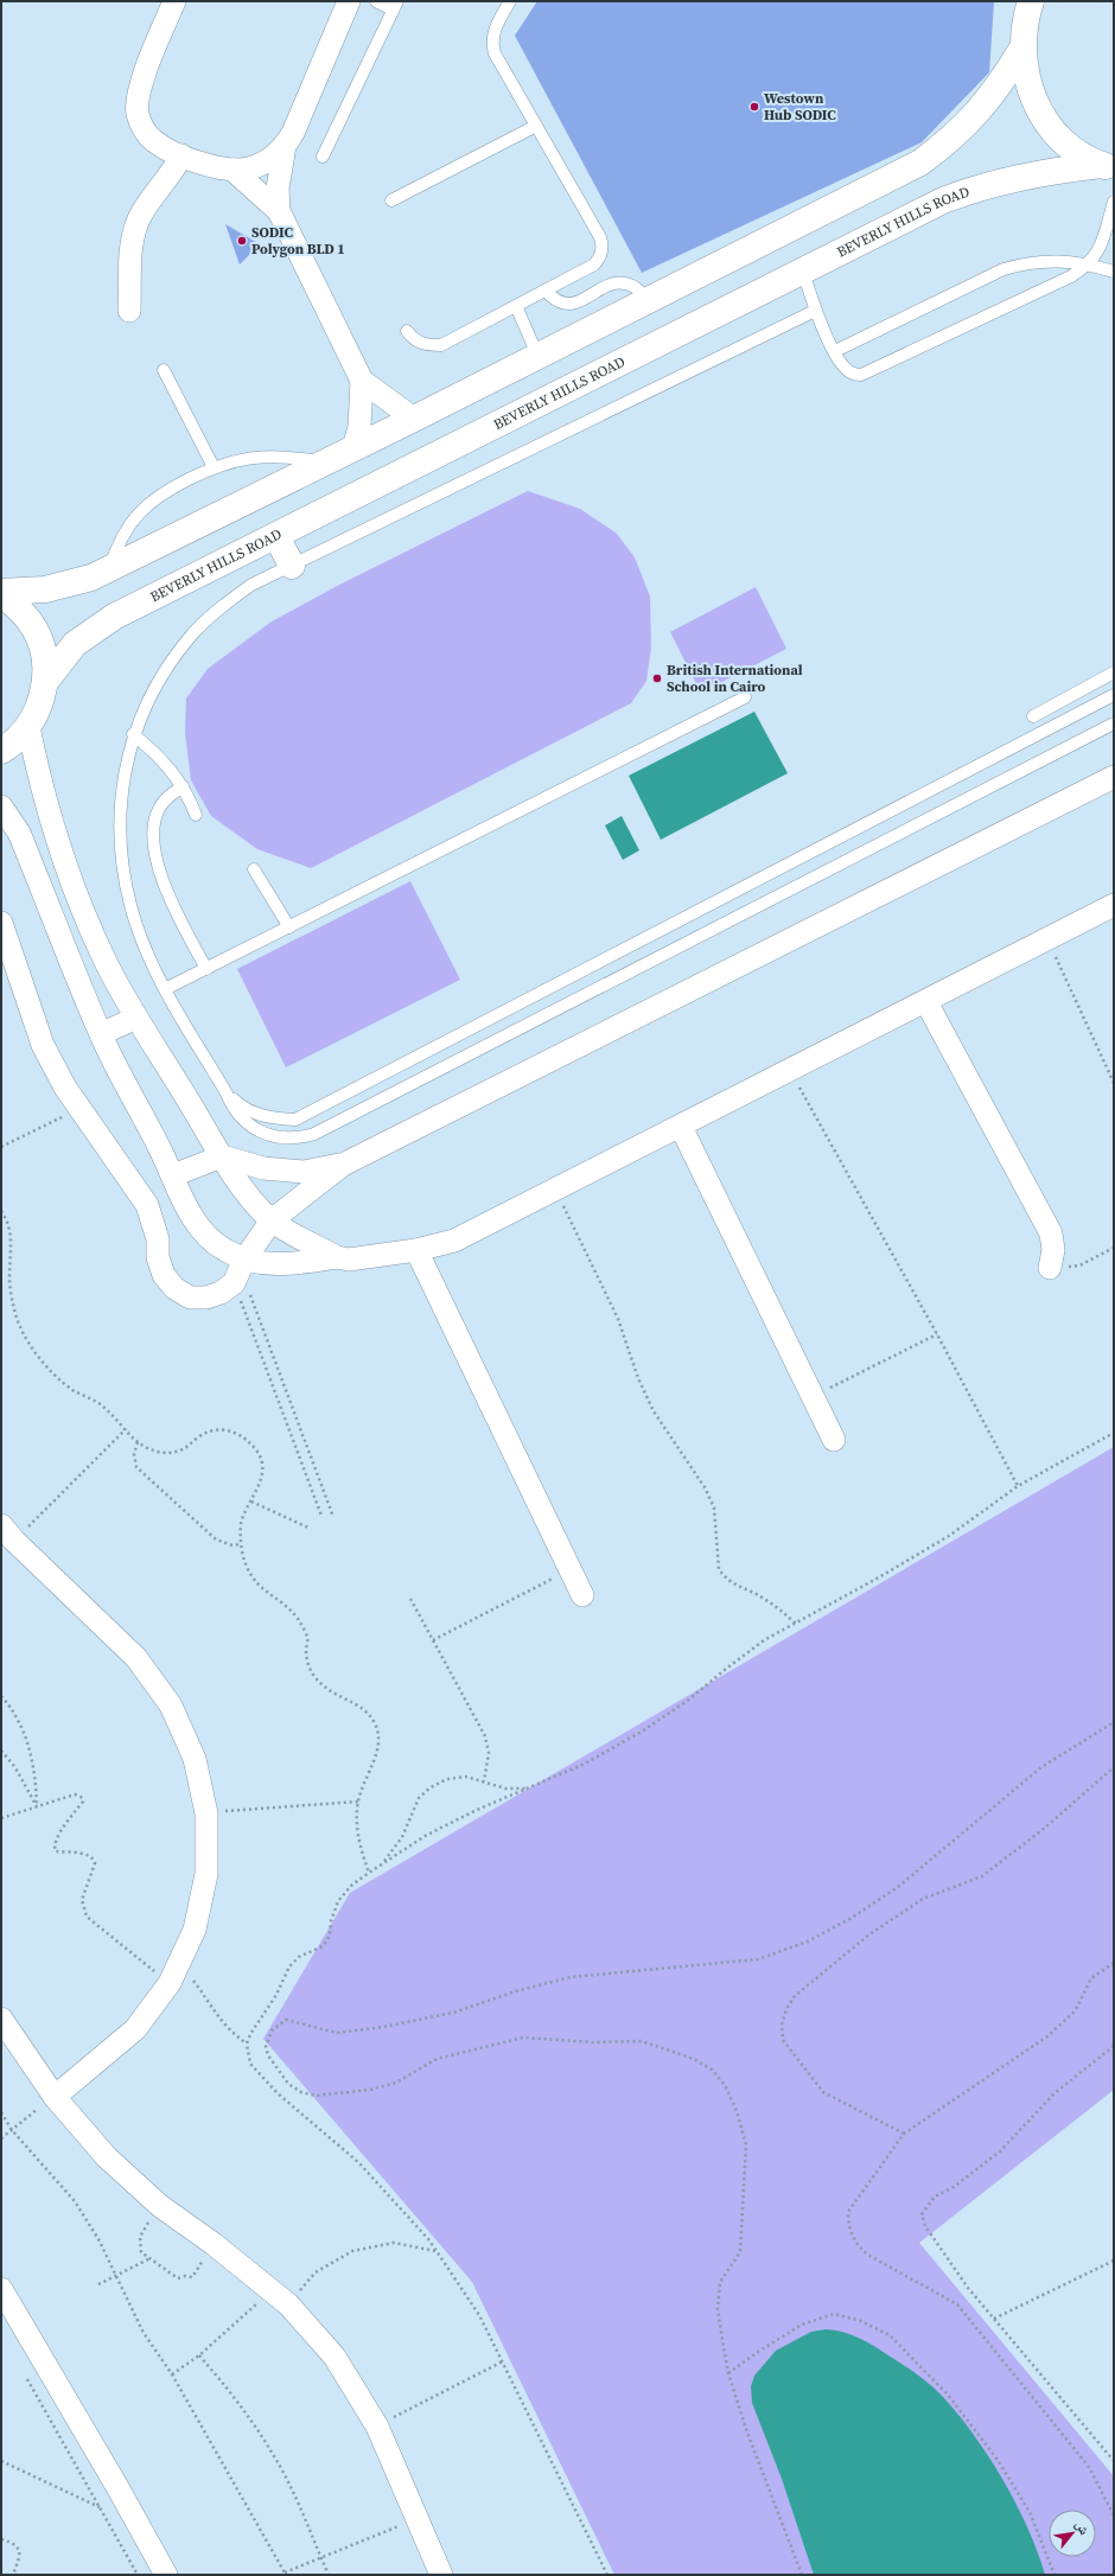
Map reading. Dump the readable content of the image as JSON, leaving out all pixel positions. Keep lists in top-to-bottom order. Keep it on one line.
{"streets":{"street":["BEVERLY HILLS ROAD"]},"places":["Westown Hub SODIC","SODIC Polygon BLD 1","British International School in Cairo"],"north":"top right"}
